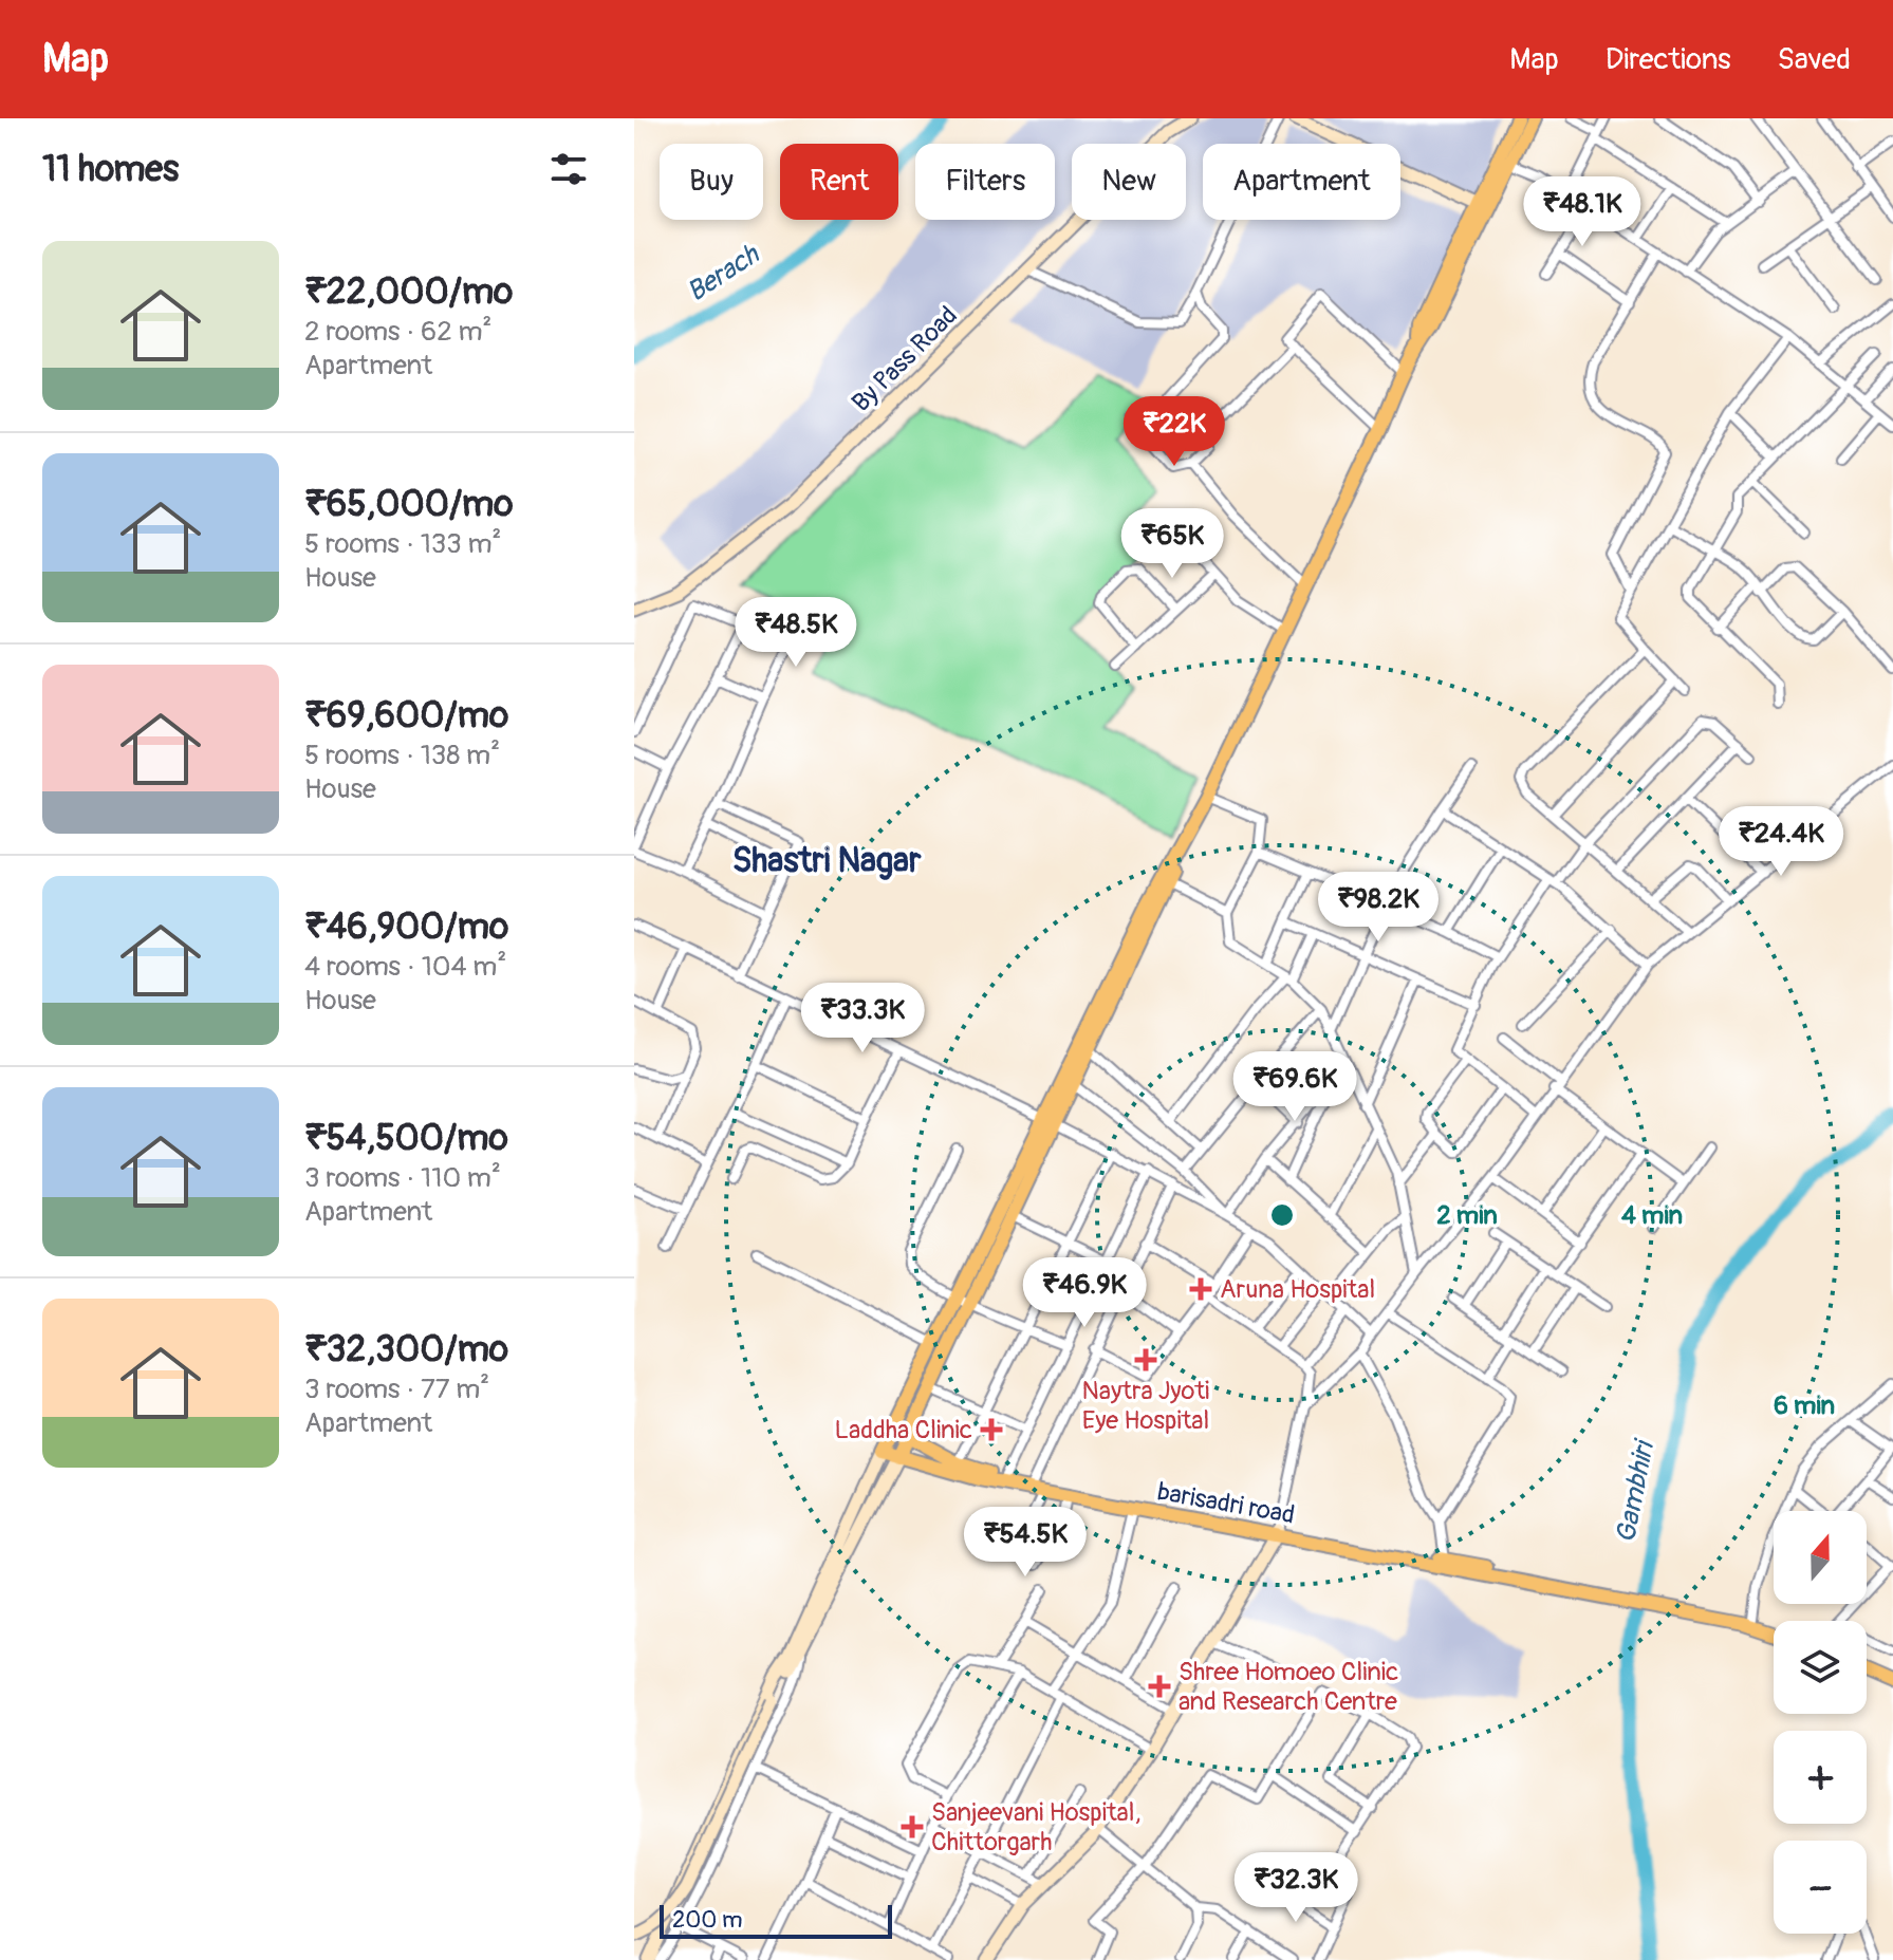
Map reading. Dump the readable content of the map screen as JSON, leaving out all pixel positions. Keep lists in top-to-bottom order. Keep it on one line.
{"streets":{"main road":["barisadri road"],"street":["By Pass Road"]},"districts":["Shastri Nagar"],"water":["Berach","Gambhiri"],"places":{"health":["Aruna Hospital","Naytra Jyoti Eye Hospital","Laddha Clinic","Shree Homoeo Clinic and Research Centre","Sanjeevani Hospital, Chittorgarh"]},"scale_bar":"200 m","north":"top","page":{"header":"Map","nav":["Map","Directions","Saved"],"heading":"11 homes","chip":["Buy","Rent","Filters","New","Apartment"],"price":["₹48.1K","₹22K","₹65K","₹48.5K","₹24.4K","₹98.2K","₹33.3K","₹69.6K","₹46.9K","₹54.5K","₹32.3K"],"list":[{"name":"₹22,000/mo","note":"2 rooms · 62 m² · Apartment"},{"name":"₹65,000/mo","note":"5 rooms · 133 m² · House"},{"name":"₹69,600/mo","note":"5 rooms · 138 m² · House"},{"name":"₹46,900/mo","note":"4 rooms · 104 m² · House"},{"name":"₹54,500/mo","note":"3 rooms · 110 m² · Apartment"},{"name":"₹32,300/mo","note":"3 rooms · 77 m² · Apartment"}],"map_buttons":["+","−"],"scale":"200 m"},"rings":["2 min","4 min","6 min"]}
